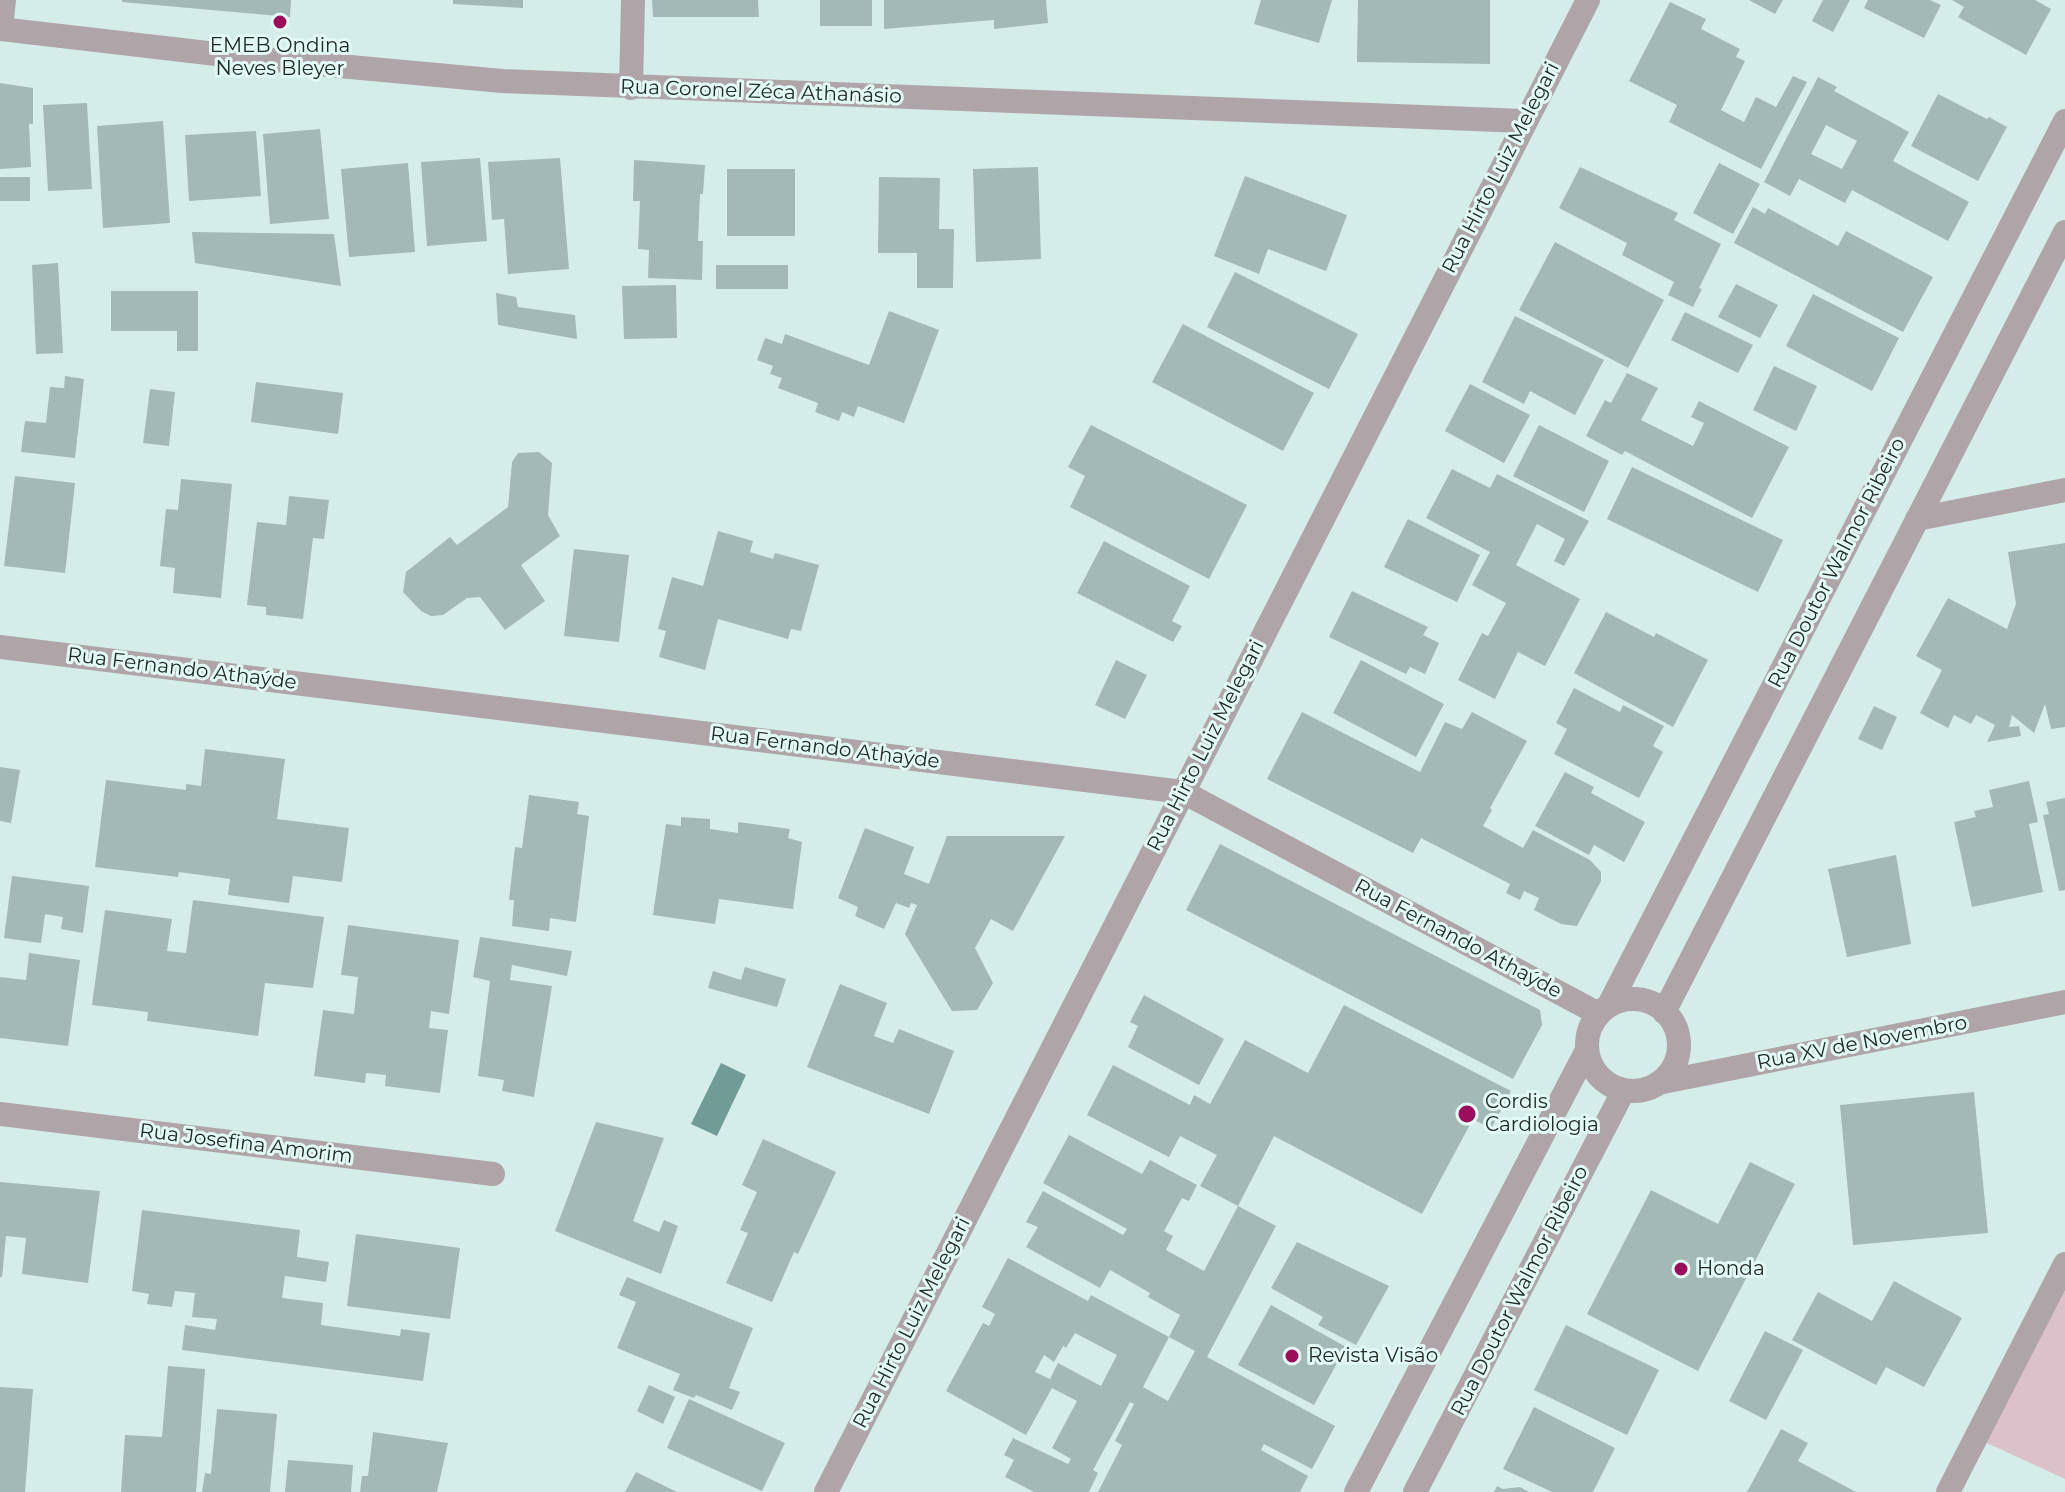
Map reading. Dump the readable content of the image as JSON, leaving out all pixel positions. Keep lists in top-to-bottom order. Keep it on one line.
{"streets":{"street":["Rua Coronel Zéca Athanásio","Rua Hirto Luiz Melegari","Rua Doutor Walmor Ribeiro","Rua Fernando Athaýde","Rua XV de Novembro","Rua Josefina Amorim"]},"crossings":[["Rua Coronel Zéca Athanásio","Rua Hirto Luiz Melegari"],["Rua Hirto Luiz Melegari","Rua Fernando Athaýde"],["Rua Doutor Walmor Ribeiro","Rua Fernando Athaýde"],["Rua Doutor Walmor Ribeiro","Rua XV de Novembro"],["Rua Fernando Athaýde","Rua XV de Novembro"]],"places":["EMEB Ondina Neves Bleyer","Cordis Cardiologia","Honda","Revista Visão"]}
